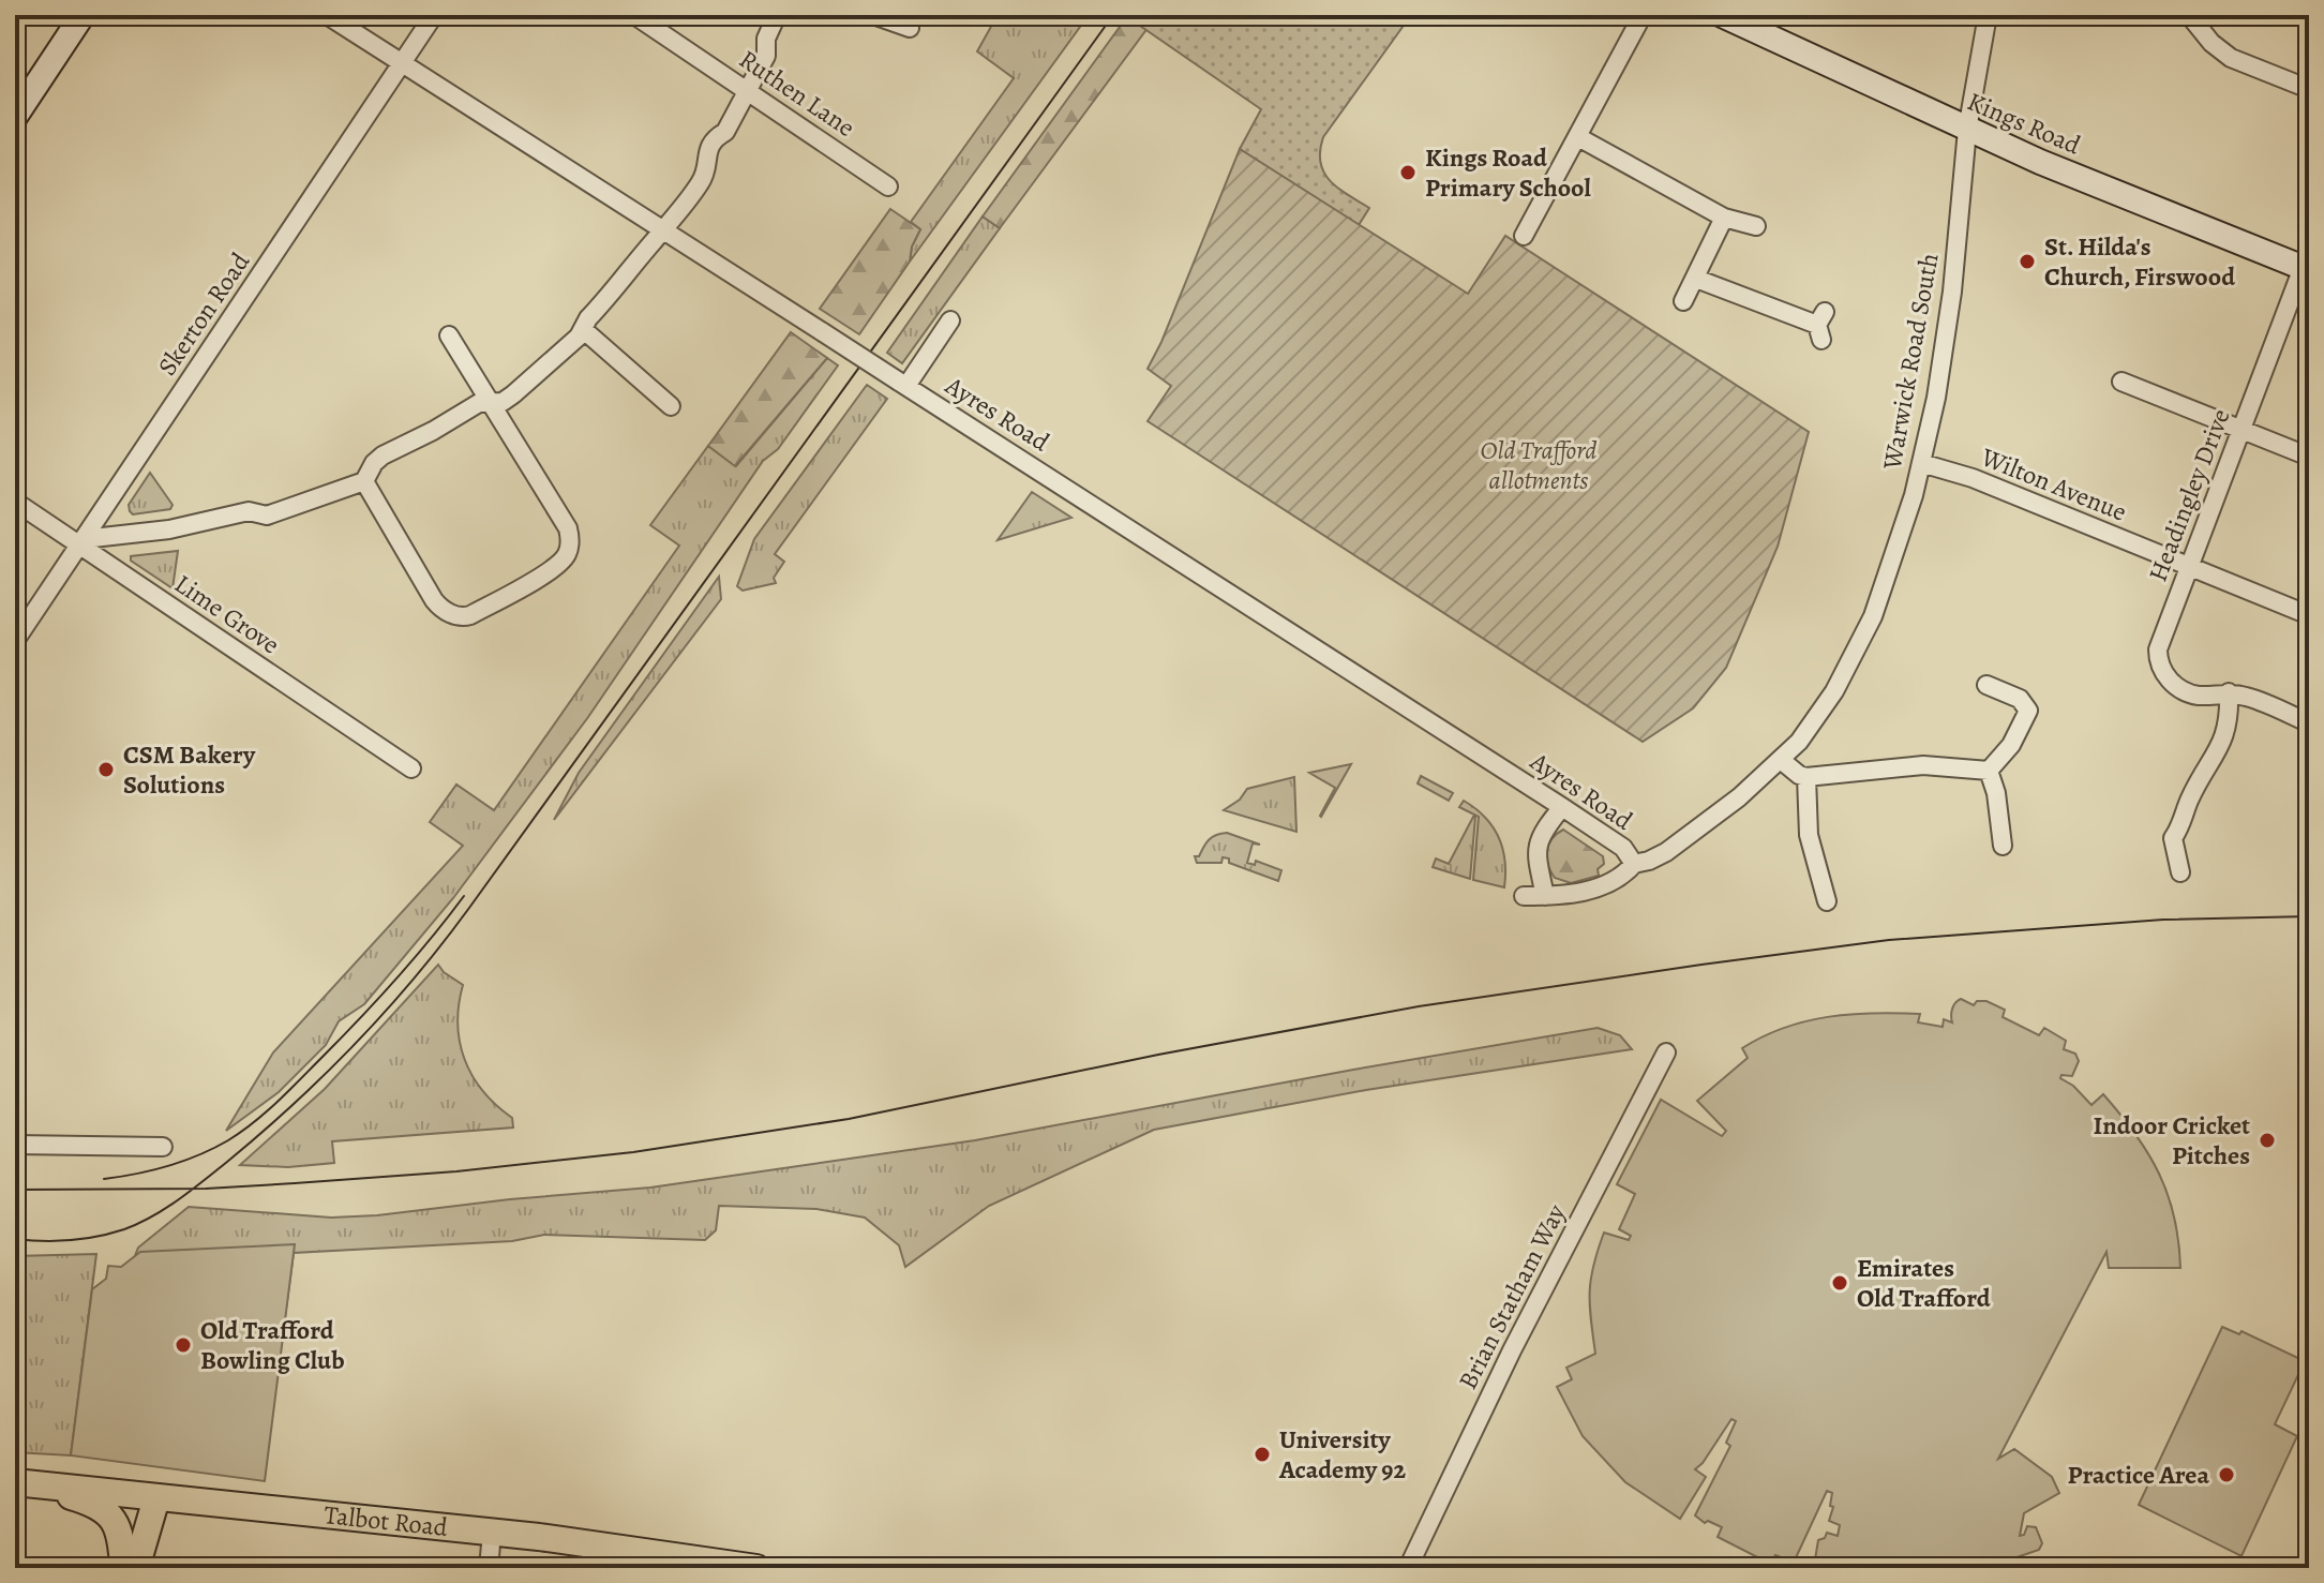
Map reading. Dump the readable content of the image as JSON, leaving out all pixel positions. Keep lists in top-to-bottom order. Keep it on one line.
{"streets":{"main road":["Talbot Road"],"street":["Ruthen Lane","Kings Road","Skerton Road","Warwick Road South","Ayres Road","Wilton Avenue","Headingley Drive","Lime Grove","Brian Statham Way"]},"crossings":[["Kings Road","Warwick Road South"],["Kings Road","Headingley Drive"],["Skerton Road","Ayres Road"],["Skerton Road","Lime Grove"],["Warwick Road South","Ayres Road"],["Warwick Road South","Wilton Avenue"],["Wilton Avenue","Headingley Drive"]],"parks":["Old Trafford allotments"],"places":["Kings Road Primary School","St. Hilda's Church, Firswood","CSM Bakery Solutions","Indoor Cricket Pitches","Emirates Old Trafford","Old Trafford Bowling Club","University Academy 92","Practice Area"]}
